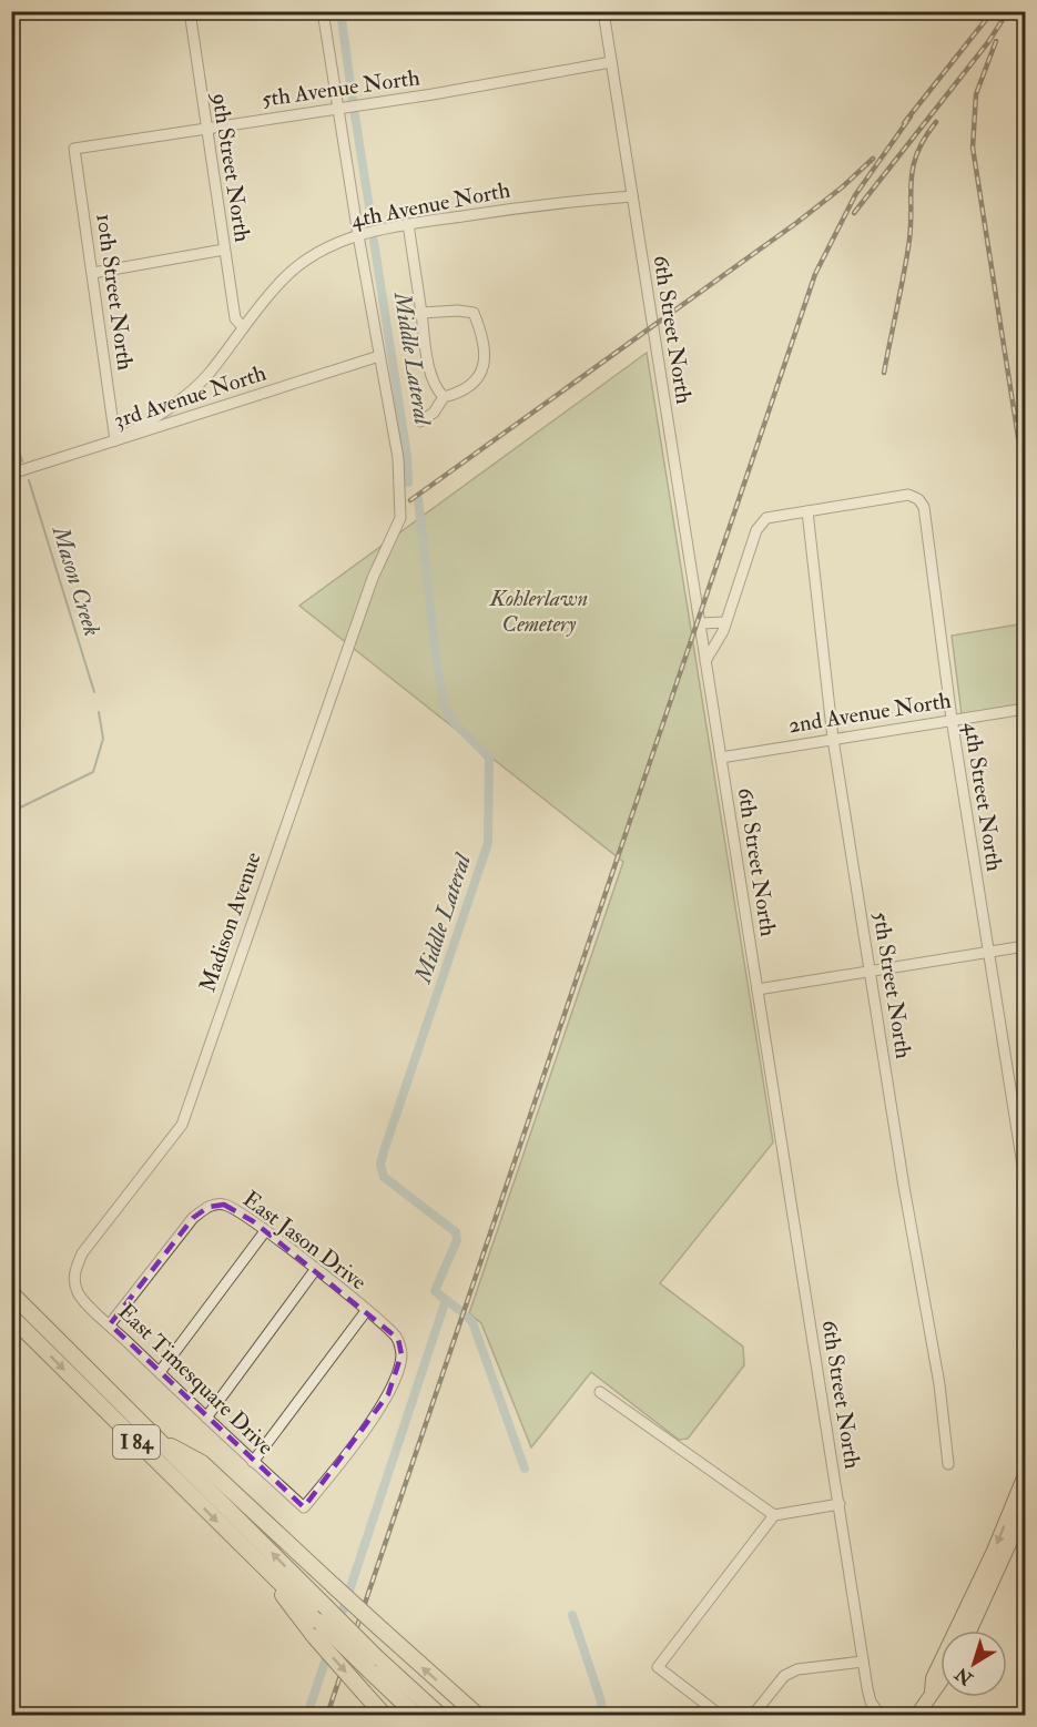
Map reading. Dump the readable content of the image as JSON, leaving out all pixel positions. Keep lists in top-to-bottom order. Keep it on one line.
{"streets":{"highway":["I 84"],"street":["5th Avenue North","9th Street North","4th Avenue North","10th Street North","6th Street North","3rd Avenue North","2nd Avenue North","4th Street North","Madison Avenue","5th Street North","East Jason Drive","East Timesquare Drive"]},"crossings":[["5th Avenue North","9th Street North"],["5th Avenue North","10th Street North"],["5th Avenue North","6th Street North"],["5th Avenue North","Madison Avenue"],["9th Street North","4th Avenue North"],["4th Avenue North","10th Street North"],["4th Avenue North","6th Street North"],["4th Avenue North","3rd Avenue North"],["4th Avenue North","Madison Avenue"],["10th Street North","3rd Avenue North"],["6th Street North","2nd Avenue North"],["3rd Avenue North","Madison Avenue"],["2nd Avenue North","4th Street North"],["2nd Avenue North","5th Street North"],["4th Street North","5th Street North"],["Madison Avenue","East Timesquare Drive"],["East Jason Drive","East Timesquare Drive"]],"water":["Middle Lateral","Mason Creek"],"parks":["Kohlerlawn Cemetery"],"north":"bottom left"}
